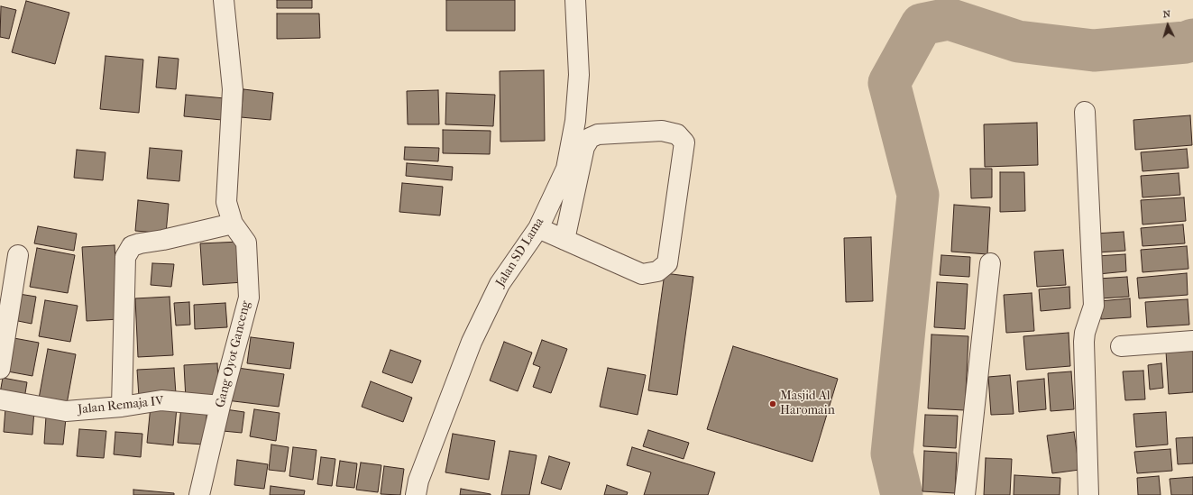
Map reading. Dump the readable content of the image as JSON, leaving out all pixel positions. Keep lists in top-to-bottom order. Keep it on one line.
{"streets":{"street":["Jalan SD Lama","Gang Oyot Ganceng","Jalan Remaja IV"]},"crossings":[["Gang Oyot Ganceng","Jalan Remaja IV"]],"places":["Masjid Al Haromain"],"north":"top"}
